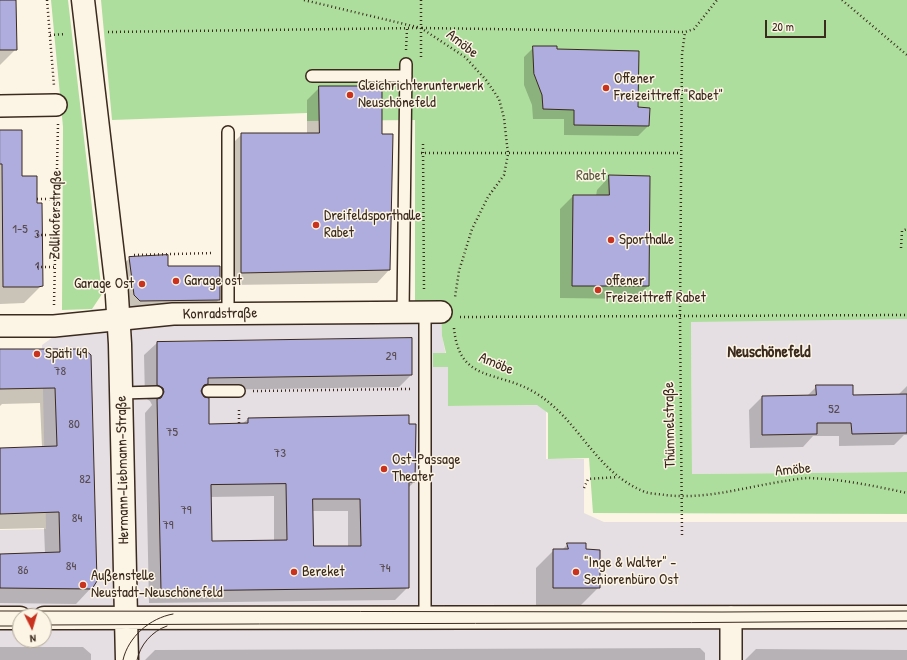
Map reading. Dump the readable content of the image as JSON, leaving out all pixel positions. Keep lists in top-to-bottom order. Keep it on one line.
{"streets":{"main road":["Hermann-Liebmann-Straße"],"street":["Konradstraße"],"path":["Amöbe","Zollikoferstraße","Thümmelstraße"]},"crossings":[["Amöbe","Konradstraße"],["Amöbe","Thümmelstraße"],["Zollikoferstraße","Konradstraße"],["Konradstraße","Hermann-Liebmann-Straße"]],"districts":["Neuschönefeld"],"parks":["Rabet"],"places":["Offener Freizeittreff \"Rabet\"","Gleichrichterunterwerk Neuschönefeld","Dreifeldsporthalle Rabet","Sporthalle","Garage ost","Garage Ost","offener Freizeittreff Rabet","Späti 49","Ost-Passage Theater","Bereket","\"Inge & Walter\" - Seniorenbüro Ost","Außenstelle Neustadt-Neuschönefeld"],"house_numbers":["1-5","3","1","29","78","52","80","75","73","82","79","84","79","84","74","86"],"scale_bar":"20 m","north":"bottom"}
